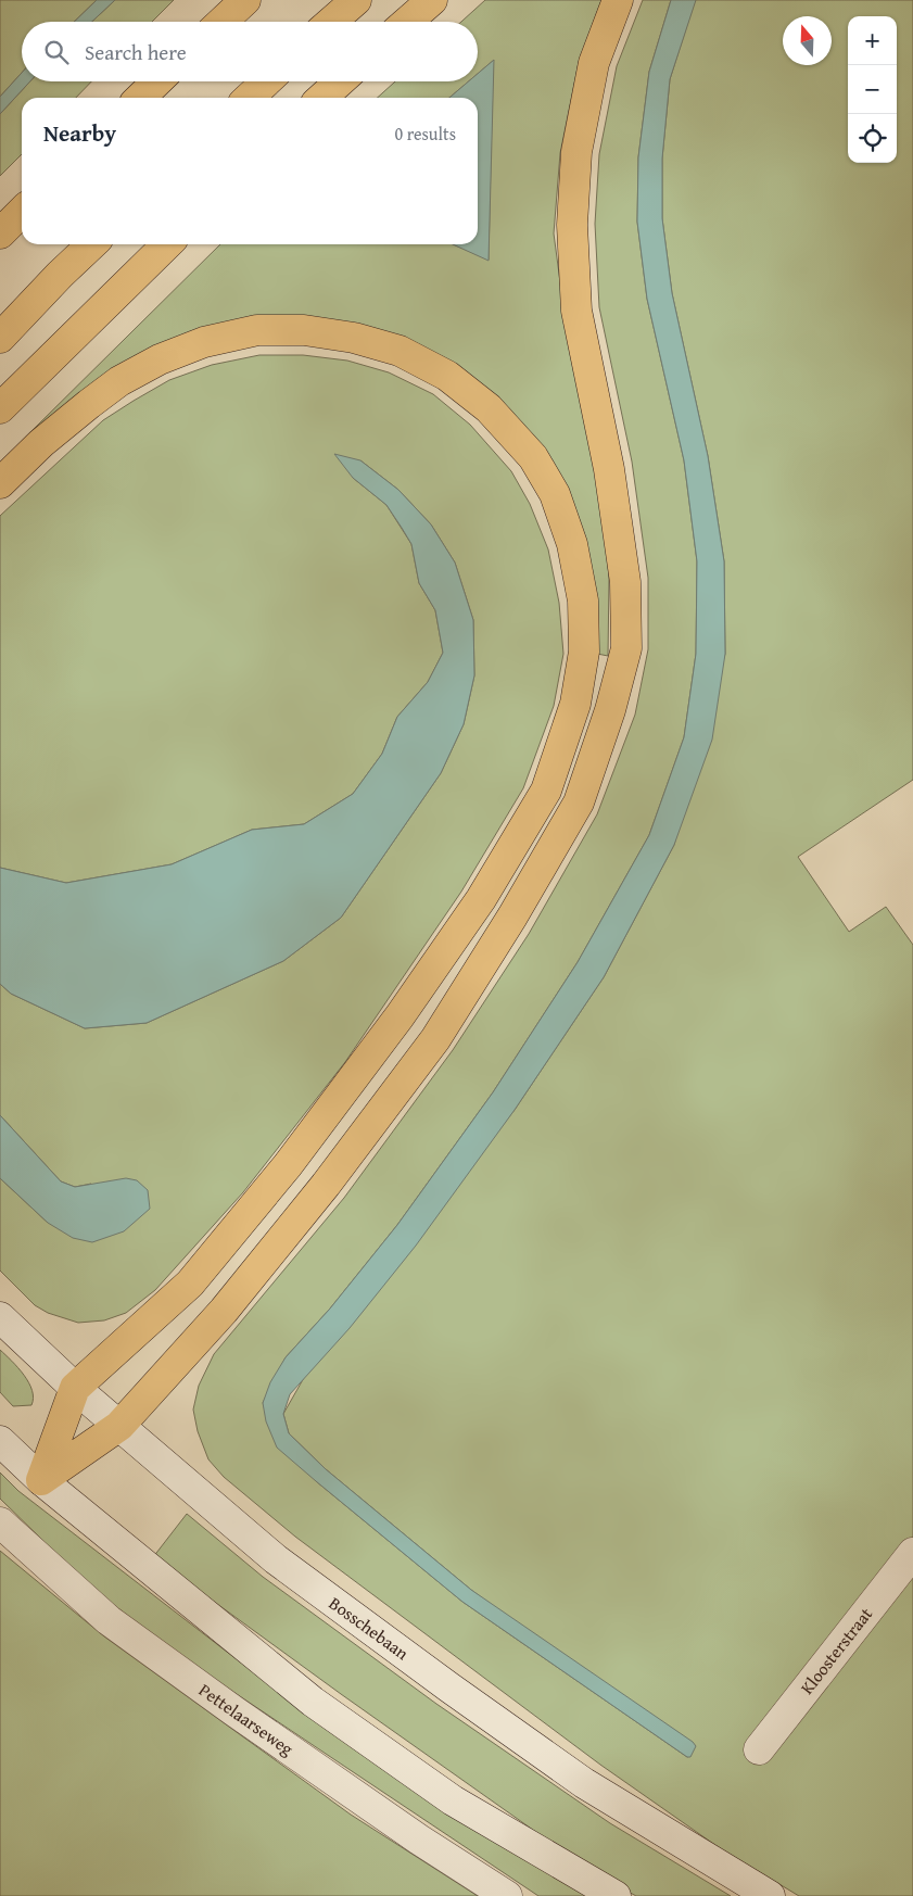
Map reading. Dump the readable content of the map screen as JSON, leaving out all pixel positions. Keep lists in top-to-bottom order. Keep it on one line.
{"streets":{"main road":["Bosschebaan","Kloosterstraat","Pettelaarseweg"]},"north":"top","page":{"map_buttons":["+","−"],"search":"Search here","heading":["Nearby","0 results"]}}
